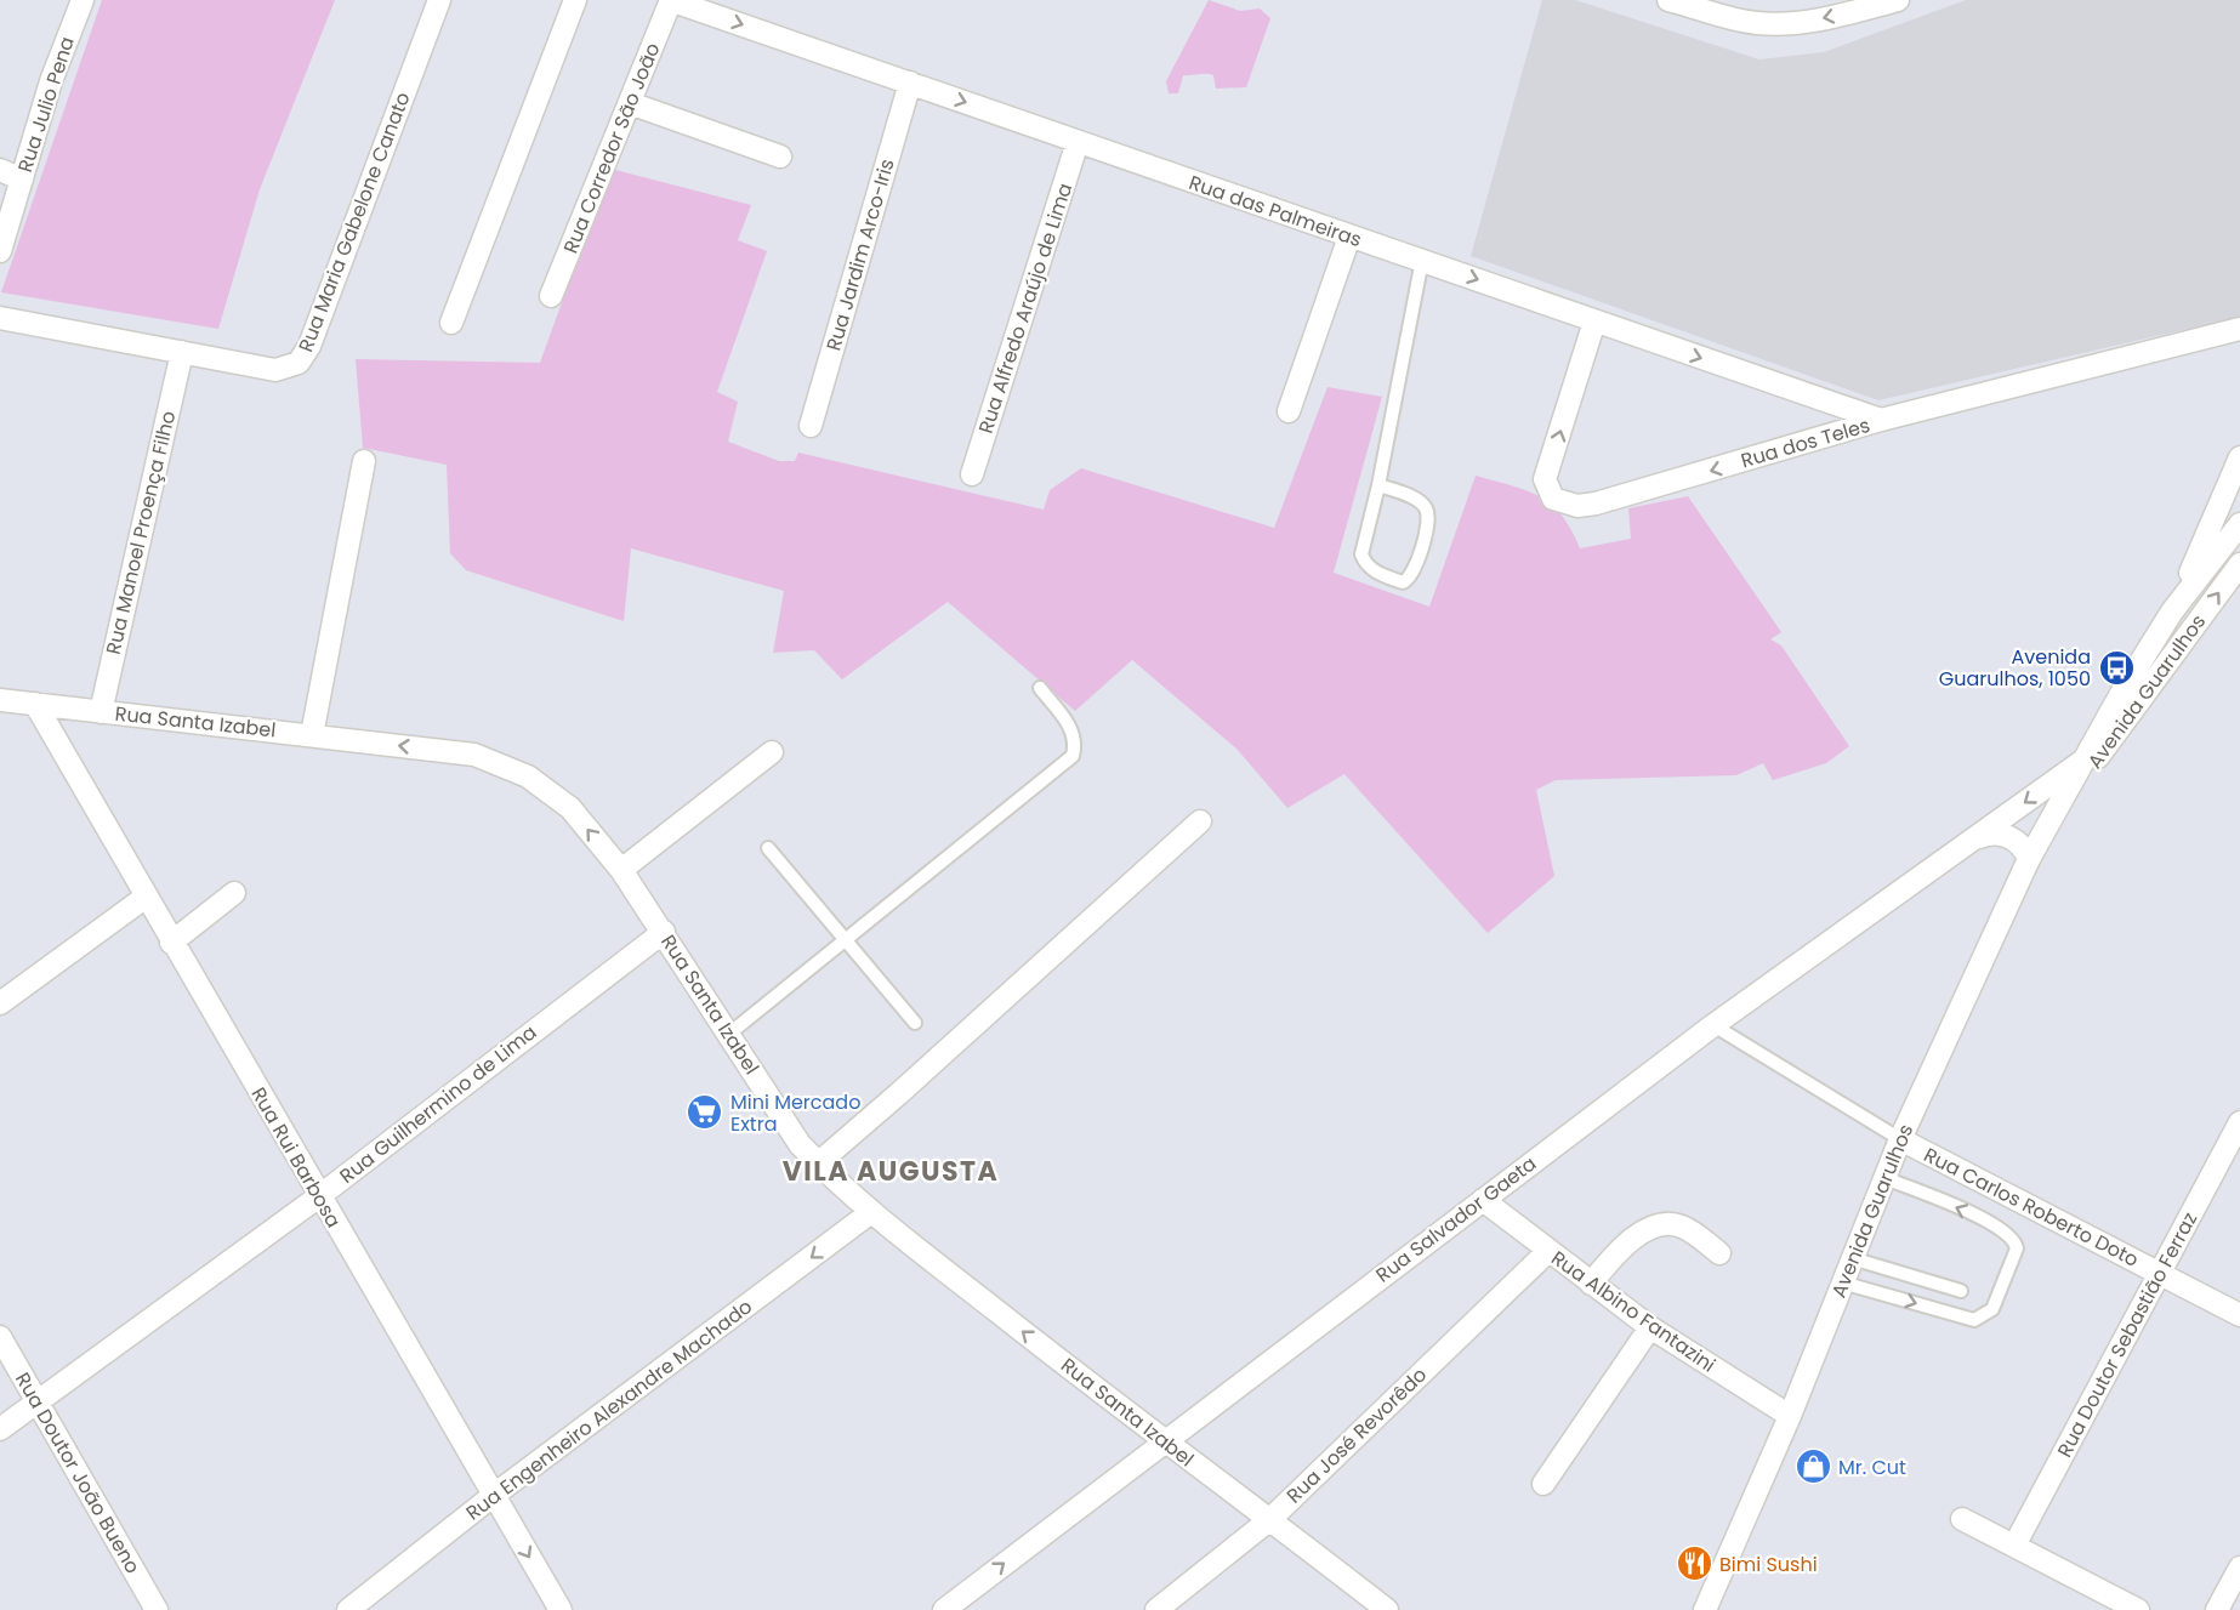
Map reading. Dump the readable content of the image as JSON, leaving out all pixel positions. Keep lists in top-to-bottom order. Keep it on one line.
{"streets":{"street":["Rua Julio Pena","Rua Corredor São João","Rua das Palmeiras","Rua Maria Gabelone Canato","Rua Jardim Arco-Iris","Rua Alfredo Araújo de Lima","Rua dos Teles","Rua Manoel Proença Filho","Avenida Guarulhos","Rua Santa Izabel","Rua Guilhermino de Lima","Rua Rui Barbosa","Rua Carlos Roberto Doto","Rua Salvador Gaeta","Rua Albino Fantazini","Rua Doutor Sebastião Ferraz","Rua Engenheiro Alexandre Machado","Rua José Revorêdo","Rua Doutor João Bueno"]},"crossings":[["Rua Corredor São João","Rua das Palmeiras"],["Rua das Palmeiras","Rua Jardim Arco-Iris"],["Rua das Palmeiras","Rua Alfredo Araújo de Lima"],["Rua das Palmeiras","Rua dos Teles"],["Rua Maria Gabelone Canato","Rua Manoel Proença Filho"],["Rua Manoel Proença Filho","Rua Santa Izabel"],["Avenida Guarulhos","Rua Carlos Roberto Doto"],["Avenida Guarulhos","Rua Salvador Gaeta"],["Avenida Guarulhos","Rua Albino Fantazini"],["Rua Santa Izabel","Rua Guilhermino de Lima"],["Rua Santa Izabel","Rua Rui Barbosa"],["Rua Santa Izabel","Rua Salvador Gaeta"],["Rua Santa Izabel","Rua Engenheiro Alexandre Machado"],["Rua Santa Izabel","Rua José Revorêdo"],["Rua Guilhermino de Lima","Rua Rui Barbosa"],["Rua Guilhermino de Lima","Rua Doutor João Bueno"],["Rua Rui Barbosa","Rua Engenheiro Alexandre Machado"],["Rua Carlos Roberto Doto","Rua Salvador Gaeta"],["Rua Carlos Roberto Doto","Rua Doutor Sebastião Ferraz"],["Rua Salvador Gaeta","Rua Albino Fantazini"],["Rua Albino Fantazini","Rua José Revorêdo"]],"one_way":["Rua das Palmeiras","Rua Santa Izabel","Rua Engenheiro Alexandre Machado"],"districts":["VILA AUGUSTA"],"places":{"bus stop":["Avenida Guarulhos, 1050"],"supermarket":["Mini Mercado Extra"],"shop":["Mr. Cut"],"restaurant":["Bimi Sushi"]}}
